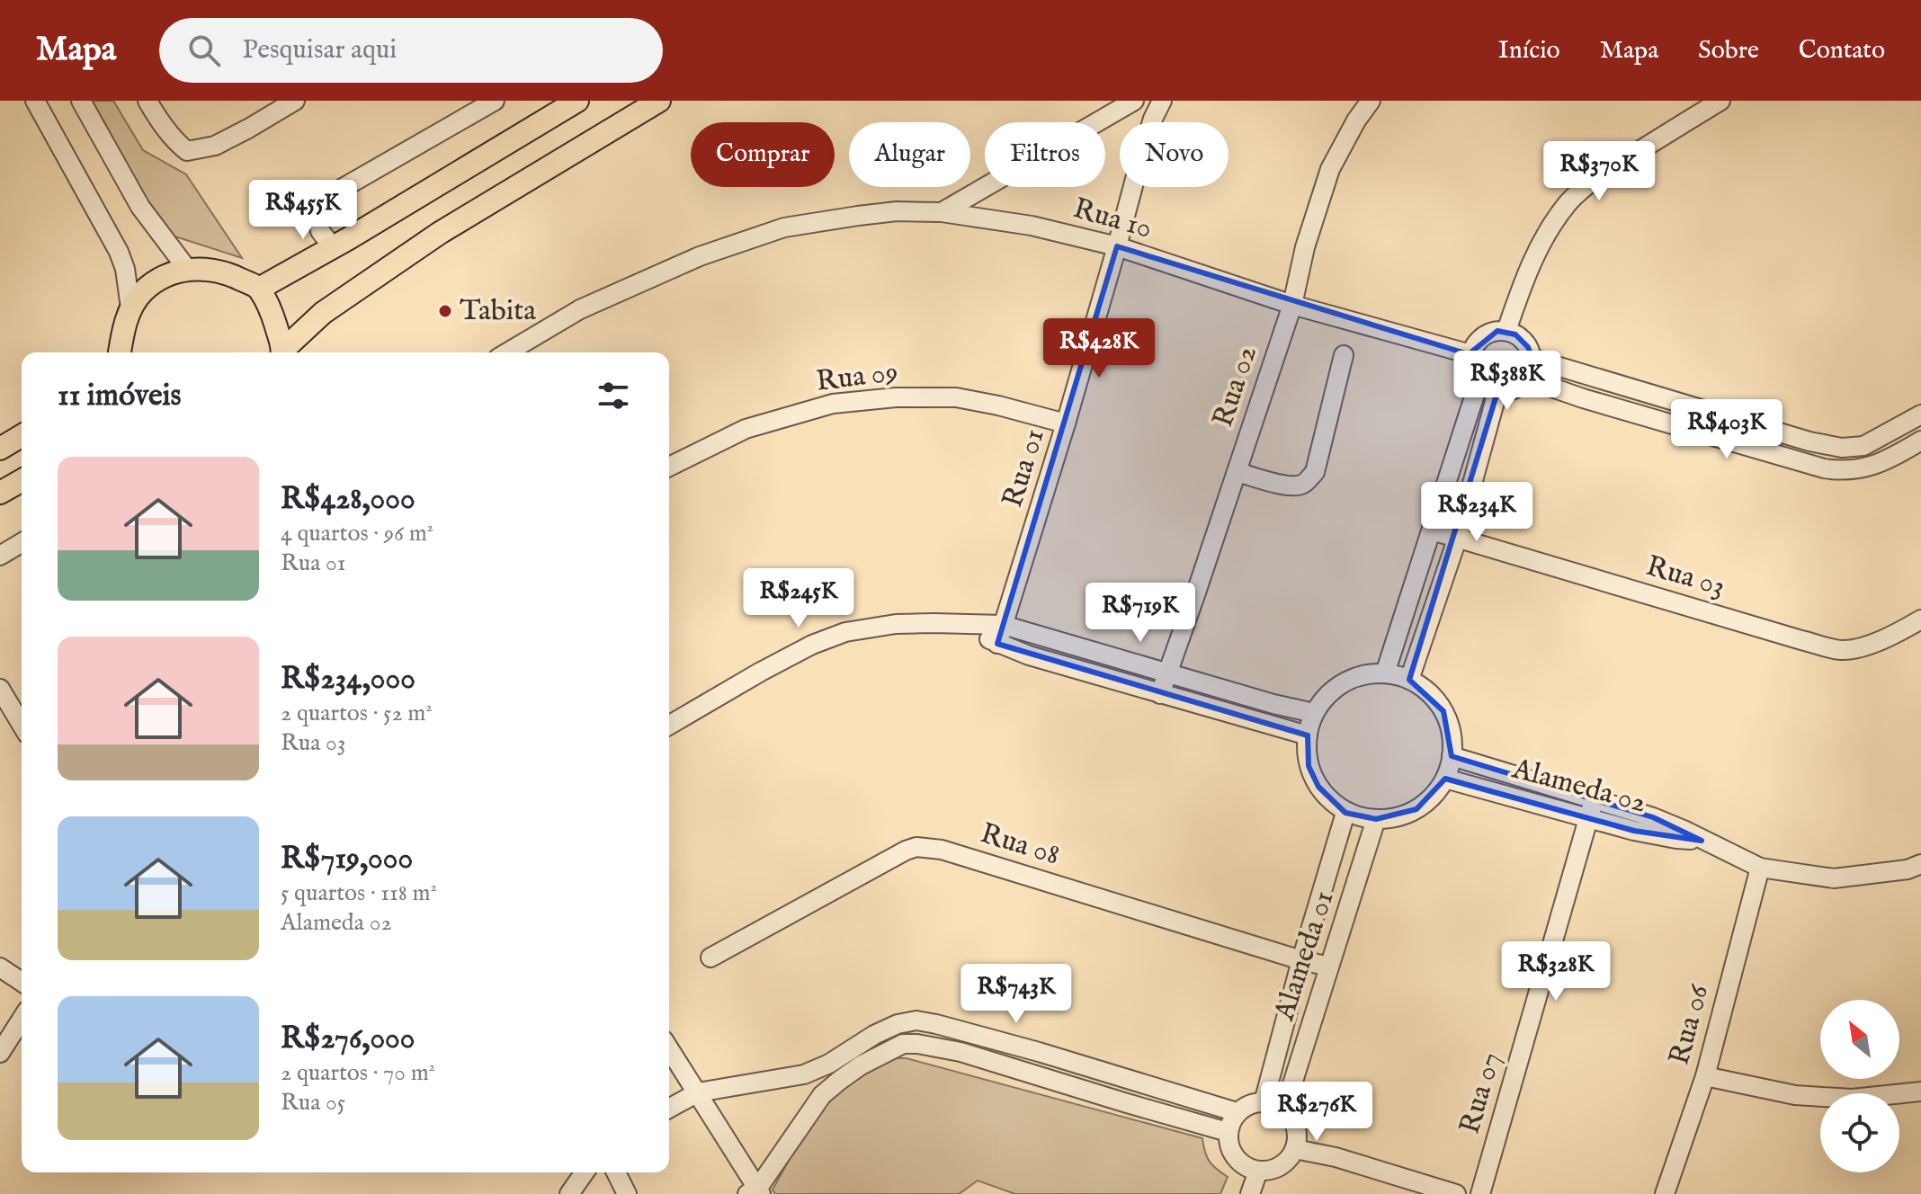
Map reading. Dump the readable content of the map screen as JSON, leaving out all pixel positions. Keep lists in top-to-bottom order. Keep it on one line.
{"streets":{"street":["Rua 10","Rua 09","Rua 02","Rua 01","Rua 03","Alameda 02","Rua 08","Alameda 01","Rua 06","Rua 07"]},"crossings":[["Rua 10","Rua 02"],["Rua 10","Rua 01"],["Rua 09","Rua 01"],["Alameda 02","Alameda 01"],["Alameda 02","Rua 06"],["Alameda 02","Rua 07"],["Rua 08","Alameda 01"]],"places":["Tabita"],"north":"top left","page":{"header":"Mapa","search":"Pesquisar aqui","nav":["Início","Mapa","Sobre","Contato"],"chip":["Comprar","Alugar","Filtros","Novo"],"price":["R$370K","R$455K","R$428K","R$388K","R$403K","R$234K","R$245K","R$719K","R$328K","R$743K","R$276K"],"heading":"11 imóveis","list":[{"name":"R$428,000","note":"4 quartos · 96 m² · Rua 01"},{"name":"R$234,000","note":"2 quartos · 52 m² · Rua 03"},{"name":"R$719,000","note":"5 quartos · 118 m² · Alameda 02"},{"name":"R$276,000","note":"2 quartos · 70 m² · Rua 05"}]}}
